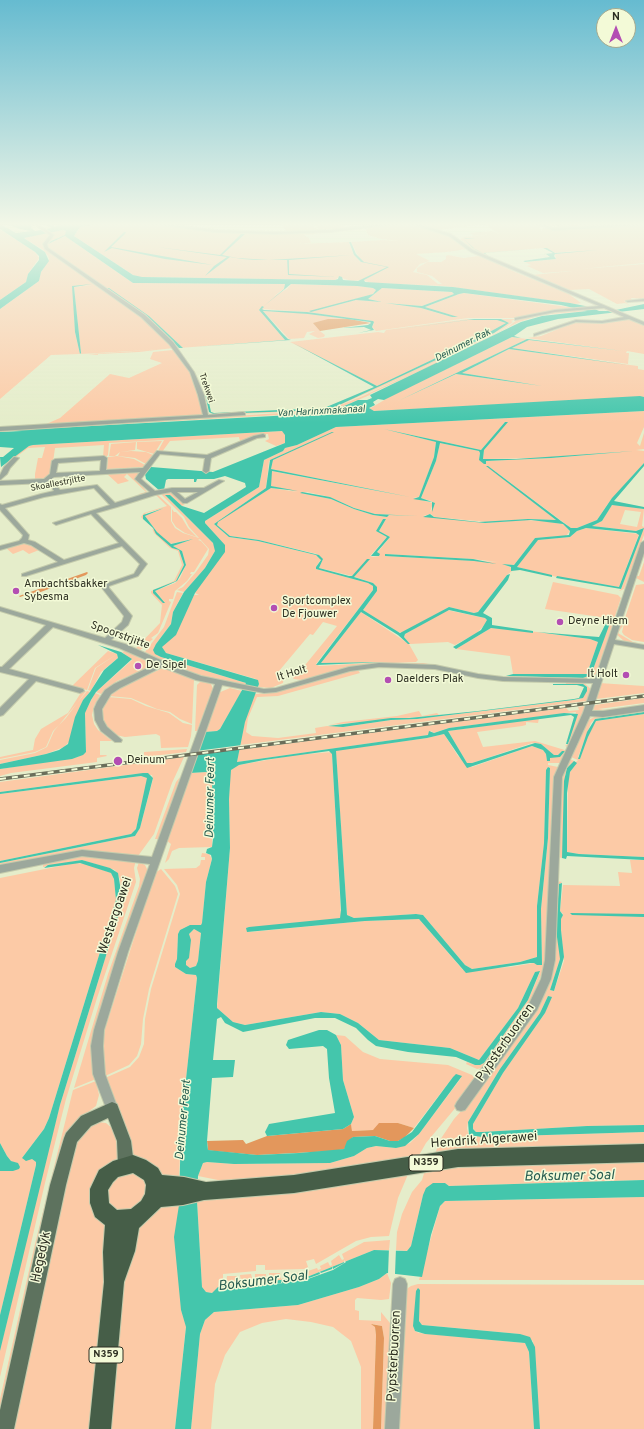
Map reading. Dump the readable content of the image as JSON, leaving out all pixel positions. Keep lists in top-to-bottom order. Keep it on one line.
{"streets":{"highway":["Hendrik Algerawei","N359"],"main road":["Westergoawei","Hegedyk"],"street":["Trekwei","Skoallestrjitte","Spoorstrjitte","It Holt","Pypsterbuorren"]},"crossings":[["Spoorstrjitte","It Holt"],["It Holt","Westergoawei"],["Westergoawei","Hendrik Algerawei"],["Westergoawei","N359"],["Westergoawei","Hegedyk"],["Hendrik Algerawei","N359"]],"water":["Deinumer Rak","Van Harinxmakanaal","Deinumer Feart","Boksumer Soal"],"places":["Ambachtsbakker Sybesma","Sportcomplex De Fjouwer","Deyne Hiem","De Sipel","It Holt","Daelders Plak","Deinum"],"north":"top"}
